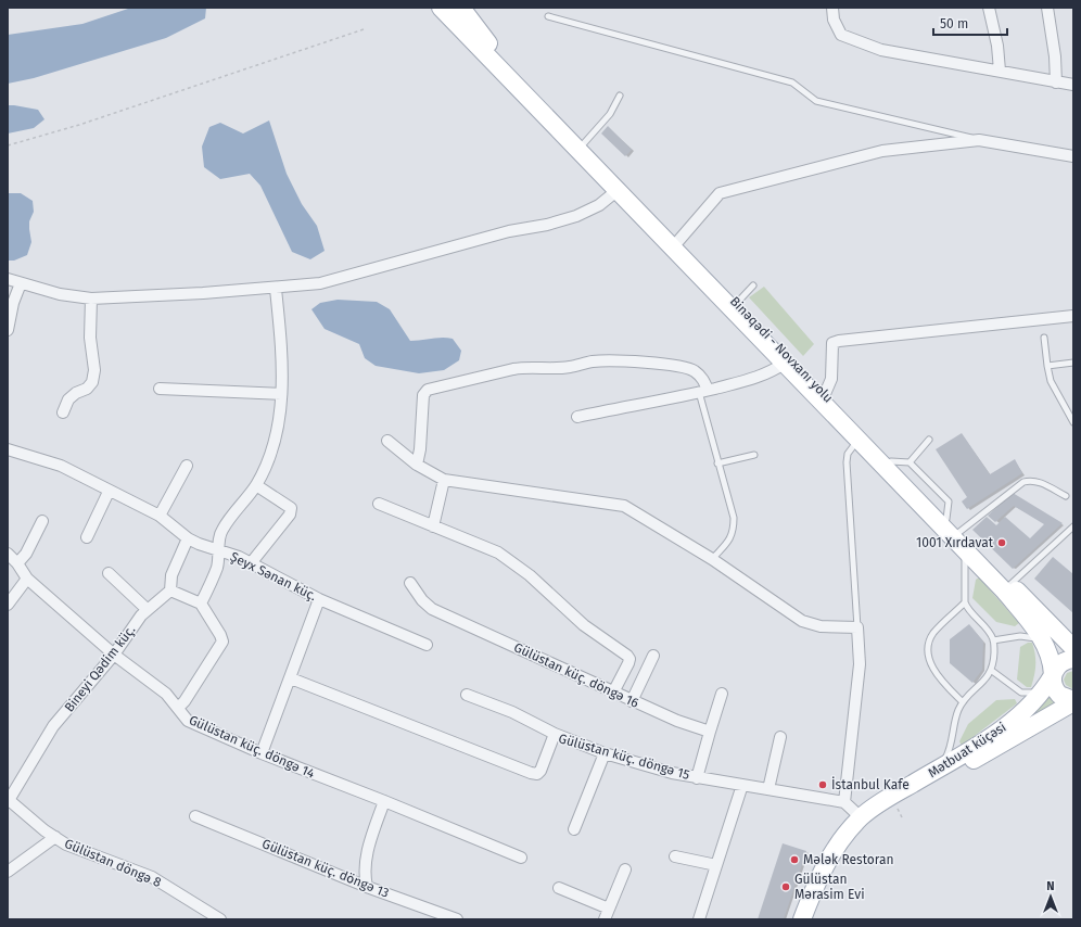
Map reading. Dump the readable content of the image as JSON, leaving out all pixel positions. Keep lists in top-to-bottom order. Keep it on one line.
{"streets":{"main road":["Binəqədi - Novxanı yolu","Mətbuat küçəsi"],"street":["Şeyx Sənan küç.","Bineyi Qədim küç.","Gülüstan küç. döngə 16","Gülüstan küç. döngə 14","Gülüstan küç. döngə 15","Gülüstan döngə 8","Gülüstan küç. döngə 13"]},"crossings":[["Bineyi Qədim küç.","Gülüstan küç. döngə 14"],["Bineyi Qədim küç.","Gülüstan döngə 8"]],"places":["1001 Xırdavat","İstanbul Kafe","Mələk Restoran","Gülüstan Mərasim Evi"],"scale_bar":"50 m","north":"top"}
